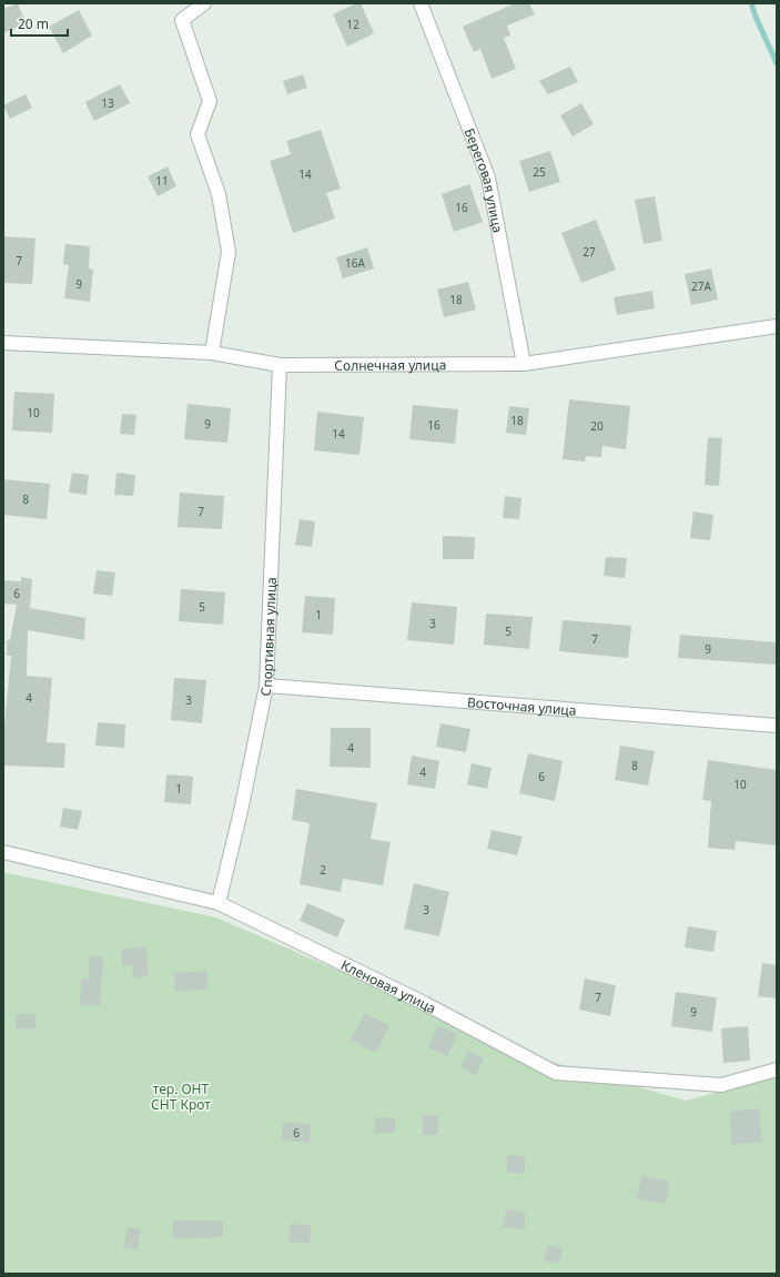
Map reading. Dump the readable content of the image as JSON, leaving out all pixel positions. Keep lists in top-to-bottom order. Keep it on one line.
{"streets":{"street":["Береговая улица","Солнечная улица","Спортивная улица","Восточная улица","Кленовая улица"]},"crossings":[["Береговая улица","Солнечная улица"],["Солнечная улица","Спортивная улица"],["Спортивная улица","Восточная улица"],["Спортивная улица","Кленовая улица"]],"parks":["тер. ОНТ СНТ Крот"],"house_numbers":["12","13","25","14","11","16","27","7","16А","9","27А","18","10","18","9","16","20","14","8","7","6","5","1","3","5","7","9","4","3","4","8","4","6","10","1","2","3","7","9","6"],"scale_bar":"20 m"}
